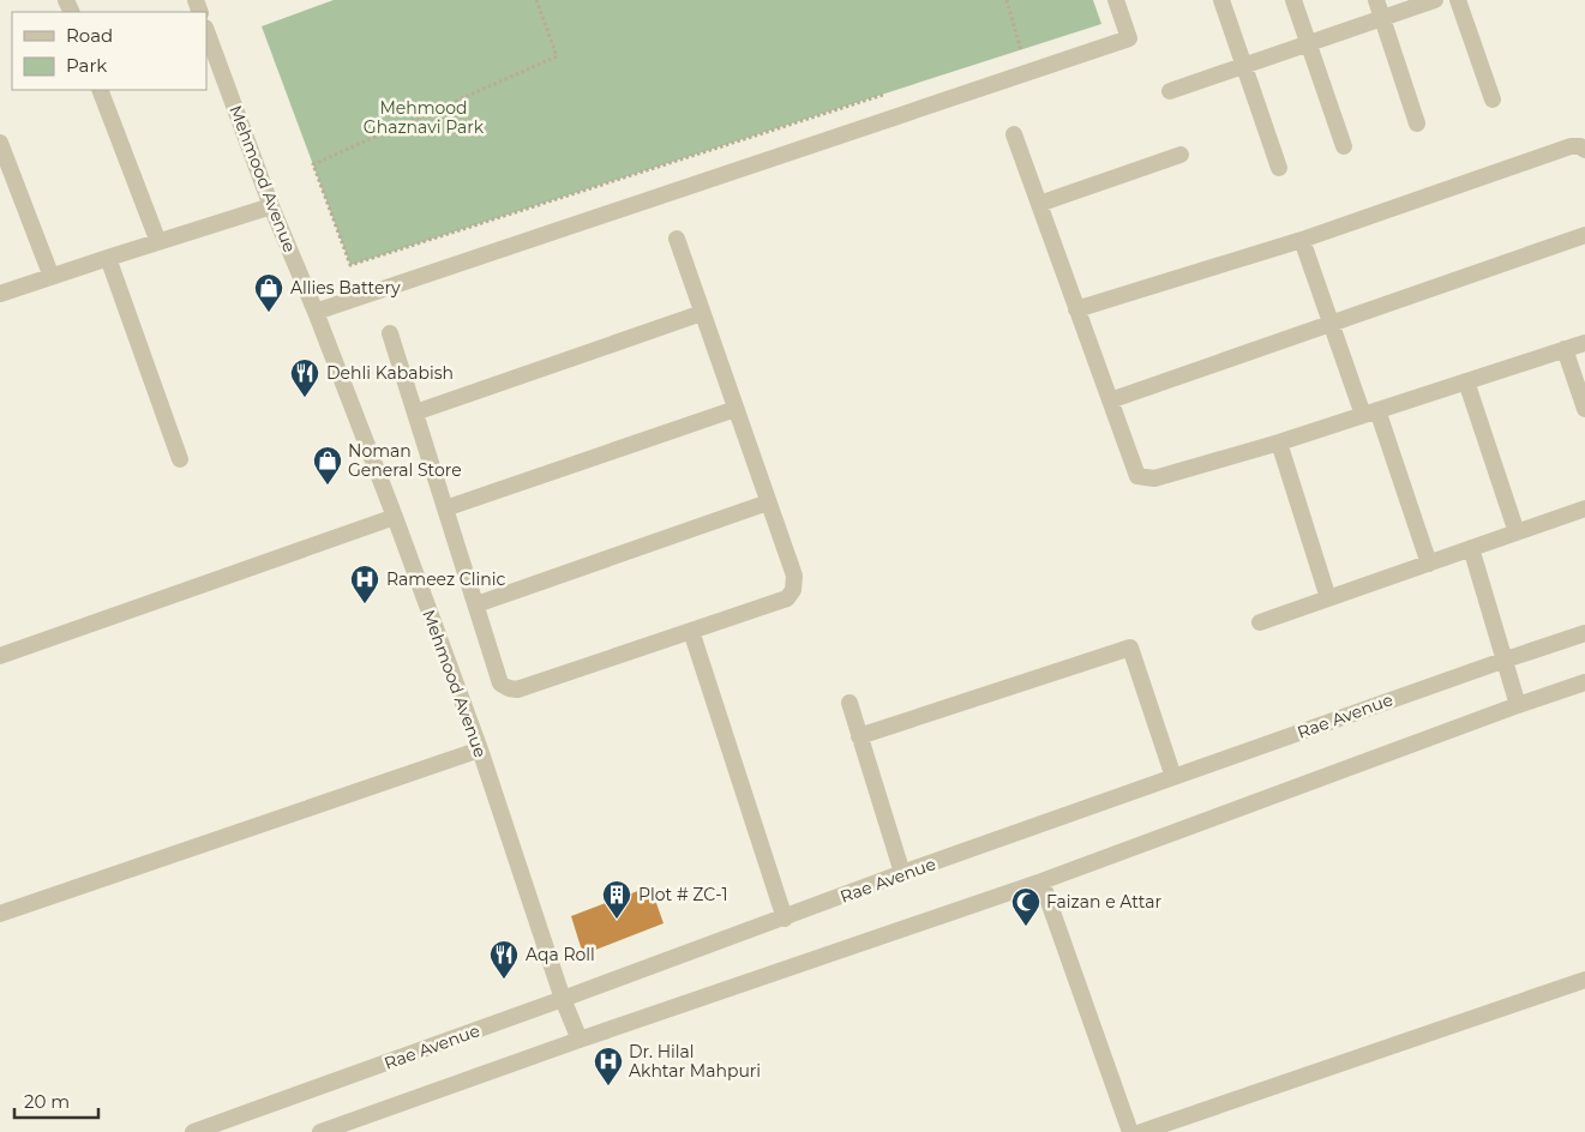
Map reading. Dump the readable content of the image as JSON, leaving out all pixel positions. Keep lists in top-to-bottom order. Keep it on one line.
{"streets":{"street":["Mehmood Avenue","Rae Avenue"]},"crossings":[["Mehmood Avenue","Rae Avenue"]],"parks":["Mehmood Ghaznavi Park"],"places":{"shop":["Allies Battery","Noman General Store"],"restaurant":["Dehli Kababish","Aqa Roll"],"hospital":["Rameez Clinic","Dr. Hilal Akhtar Mahpuri"],"building":["Plot # ZC-1"],"mosque":["Faizan e Attar"]},"legend":["Road","Park"],"scale_bar":"20 m"}
